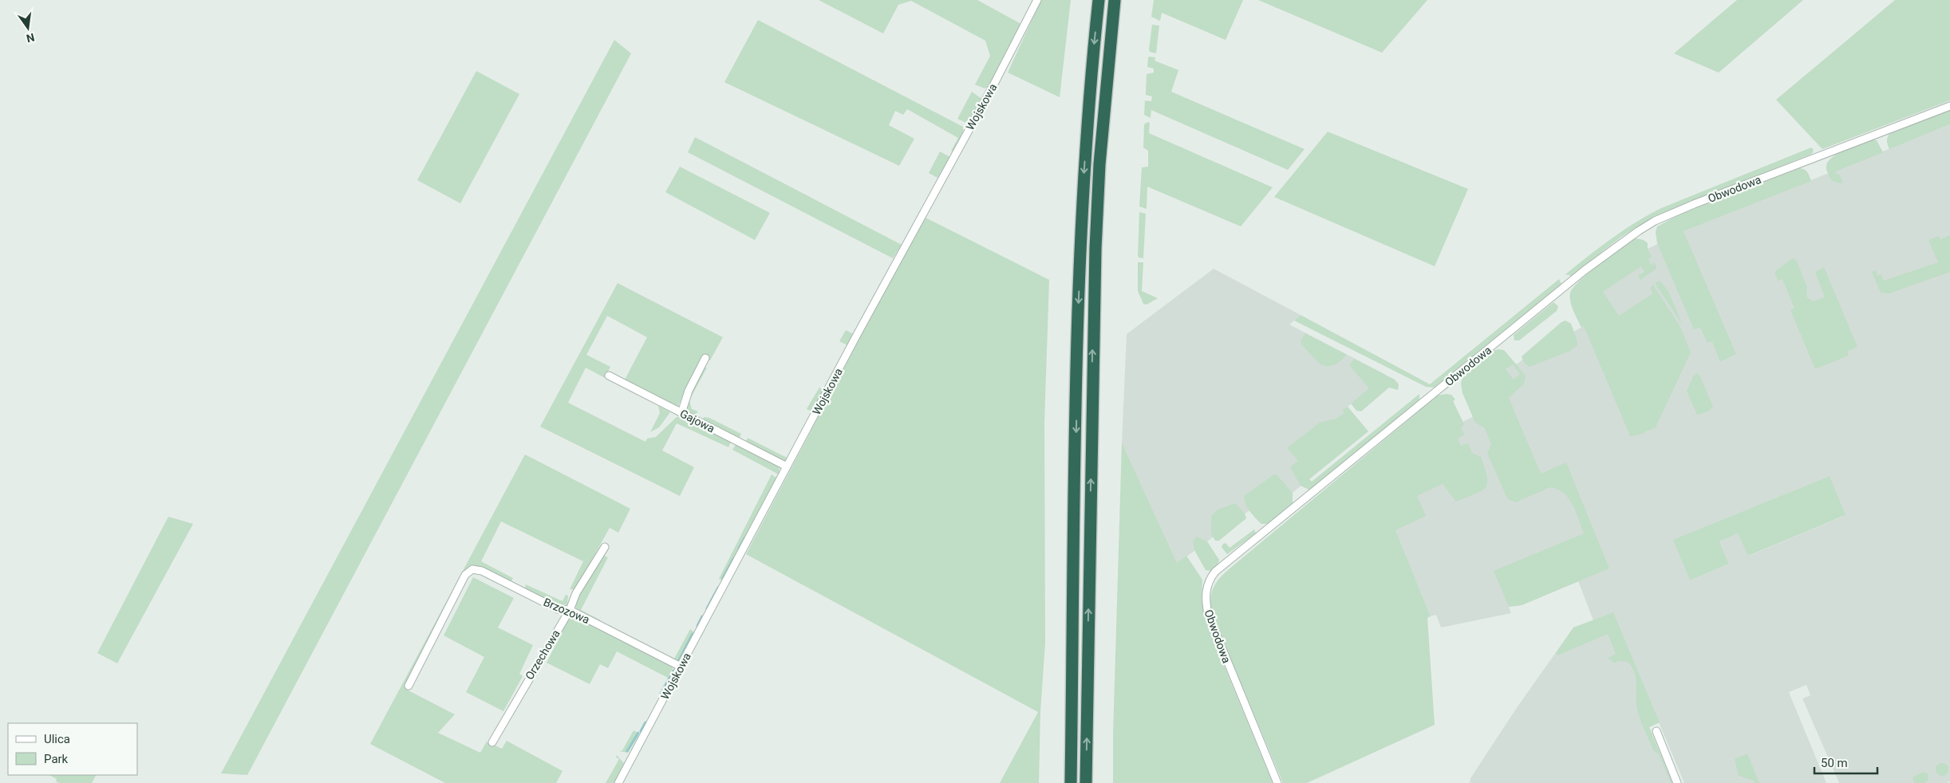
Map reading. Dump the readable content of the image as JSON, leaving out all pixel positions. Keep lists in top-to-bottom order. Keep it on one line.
{"streets":{"street":["Wojskowa","Obwodowa","Gajowa","Brzozowa","Orzechowa"]},"crossings":[["Wojskowa","Gajowa"],["Wojskowa","Brzozowa"],["Brzozowa","Orzechowa"]],"legend":["Ulica","Park"],"scale_bar":"50 m","north":"bottom"}
